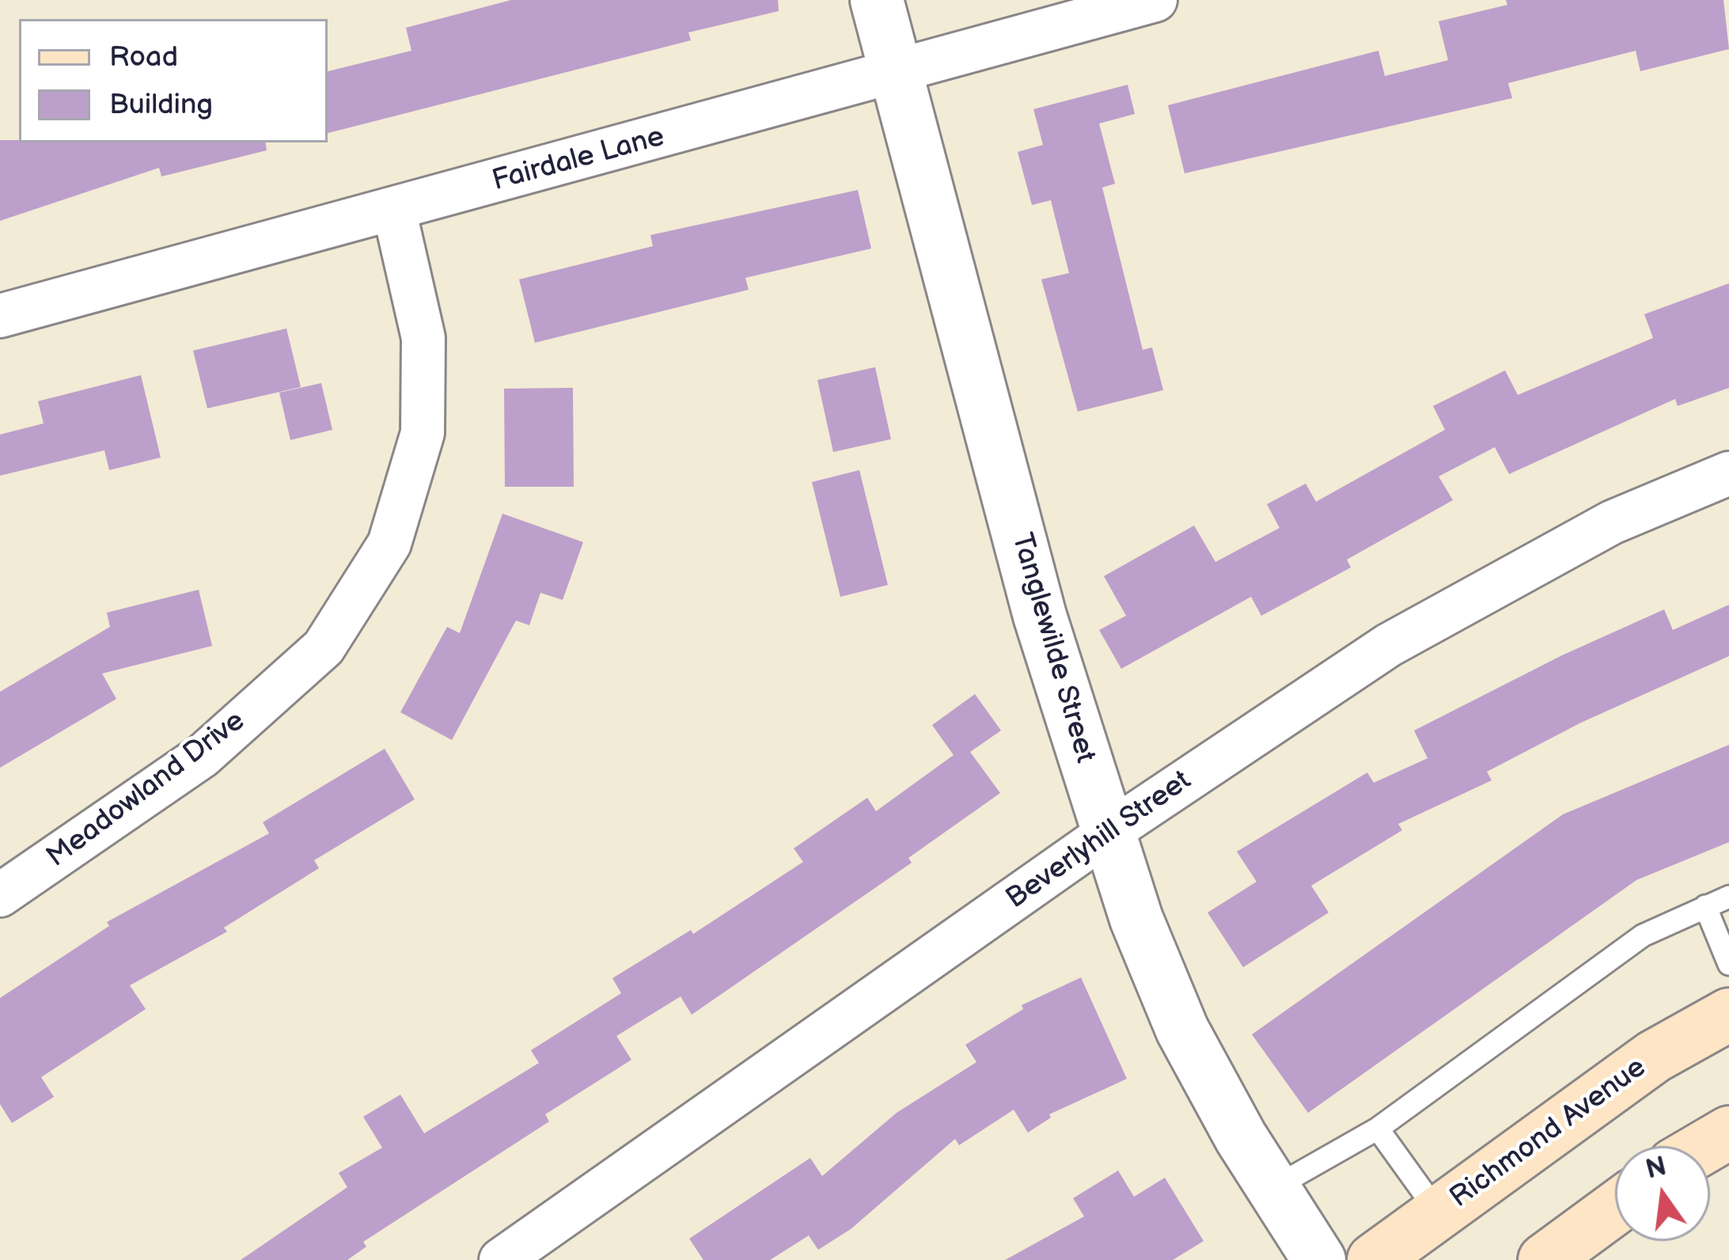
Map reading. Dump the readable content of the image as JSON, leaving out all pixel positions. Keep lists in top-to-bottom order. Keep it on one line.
{"streets":{"main road":["Richmond Avenue"],"street":["Fairdale Lane","Tanglewilde Street","Meadowland Drive","Beverlyhill Street"]},"crossings":[["Fairdale Lane","Tanglewilde Street"],["Fairdale Lane","Meadowland Drive"],["Tanglewilde Street","Beverlyhill Street"]],"legend":["Road","Building"],"north":"top"}
